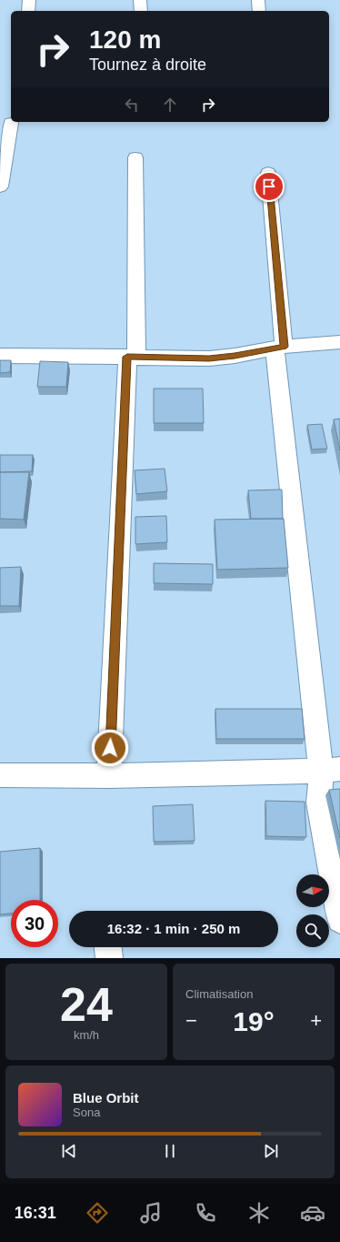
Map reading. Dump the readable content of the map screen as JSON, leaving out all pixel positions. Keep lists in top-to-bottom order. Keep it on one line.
{"north":"right","page":{"turn":["120 m","Tournez à droite"],"limit":"30","trip":"16:32 · 1 min · 250 m","tile":[["24","km/h"],"Climatisation"],"heat":["−","19°","+"],"song":["Blue Orbit","Sona"],"tabs":"16:31"}}
